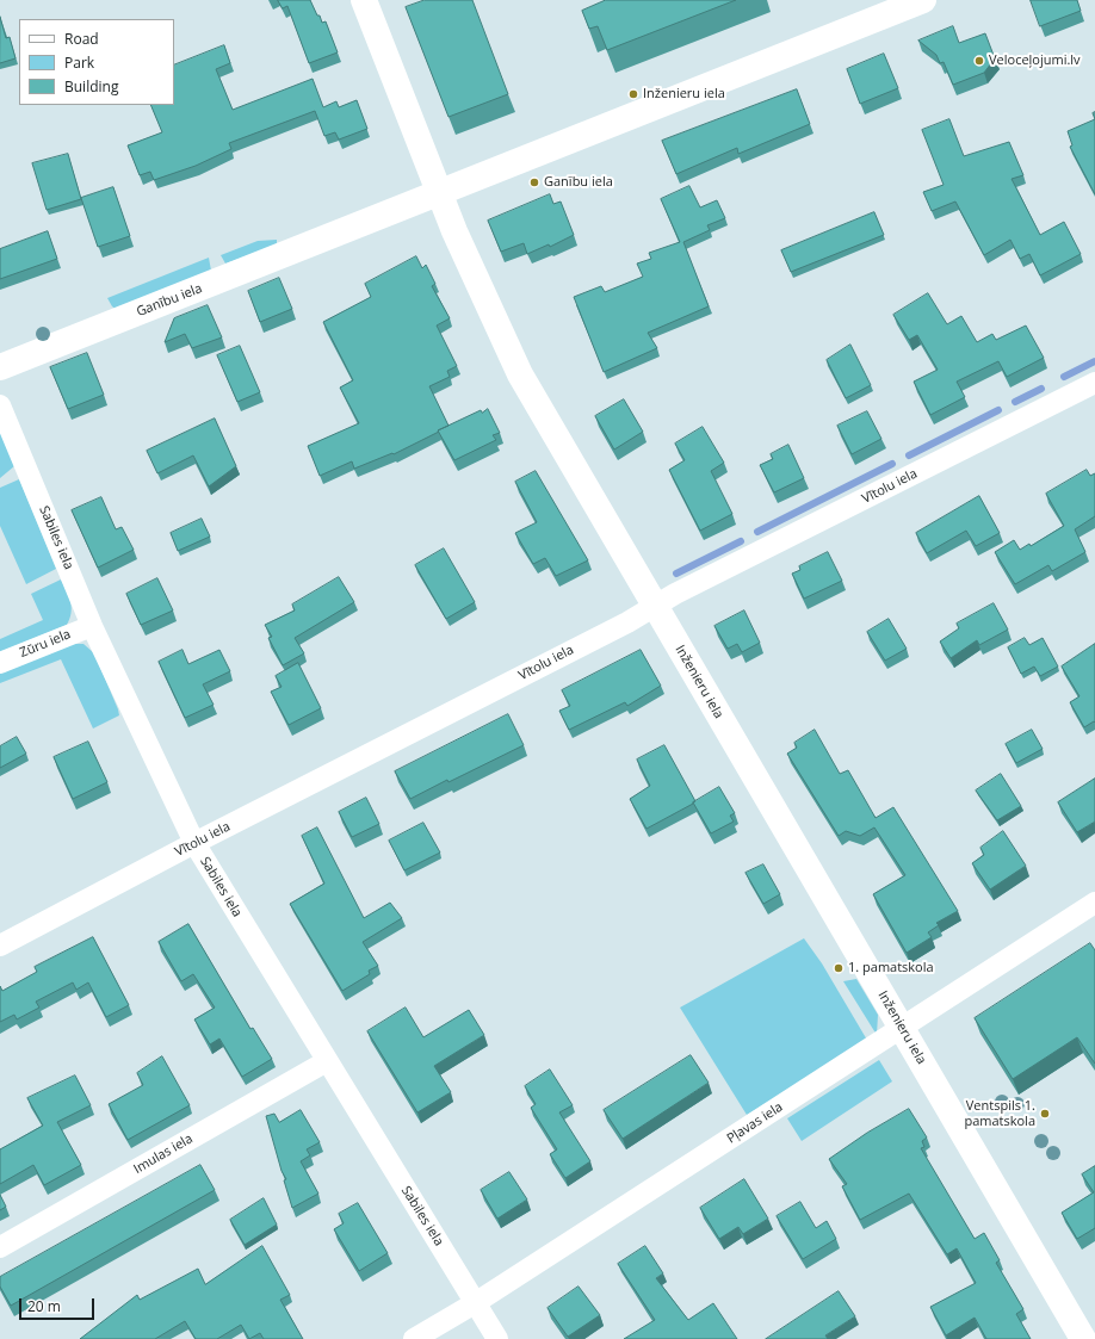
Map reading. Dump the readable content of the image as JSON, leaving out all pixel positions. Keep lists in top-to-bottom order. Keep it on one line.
{"streets":{"street":["Ganību iela","Vītolu iela","Sabiles iela","Zūru iela","Inženieru iela","Pļavas iela","Imulas iela"]},"crossings":[["Ganību iela","Inženieru iela"],["Vītolu iela","Sabiles iela"],["Vītolu iela","Inženieru iela"],["Sabiles iela","Zūru iela"],["Sabiles iela","Pļavas iela"],["Sabiles iela","Imulas iela"],["Inženieru iela","Pļavas iela"]],"places":["Veloceļojumi.lv","Inženieru iela","Ganību iela","1. pamatskola","Ventspils 1. pamatskola"],"legend":["Road","Park","Building"],"scale_bar":"20 m"}
